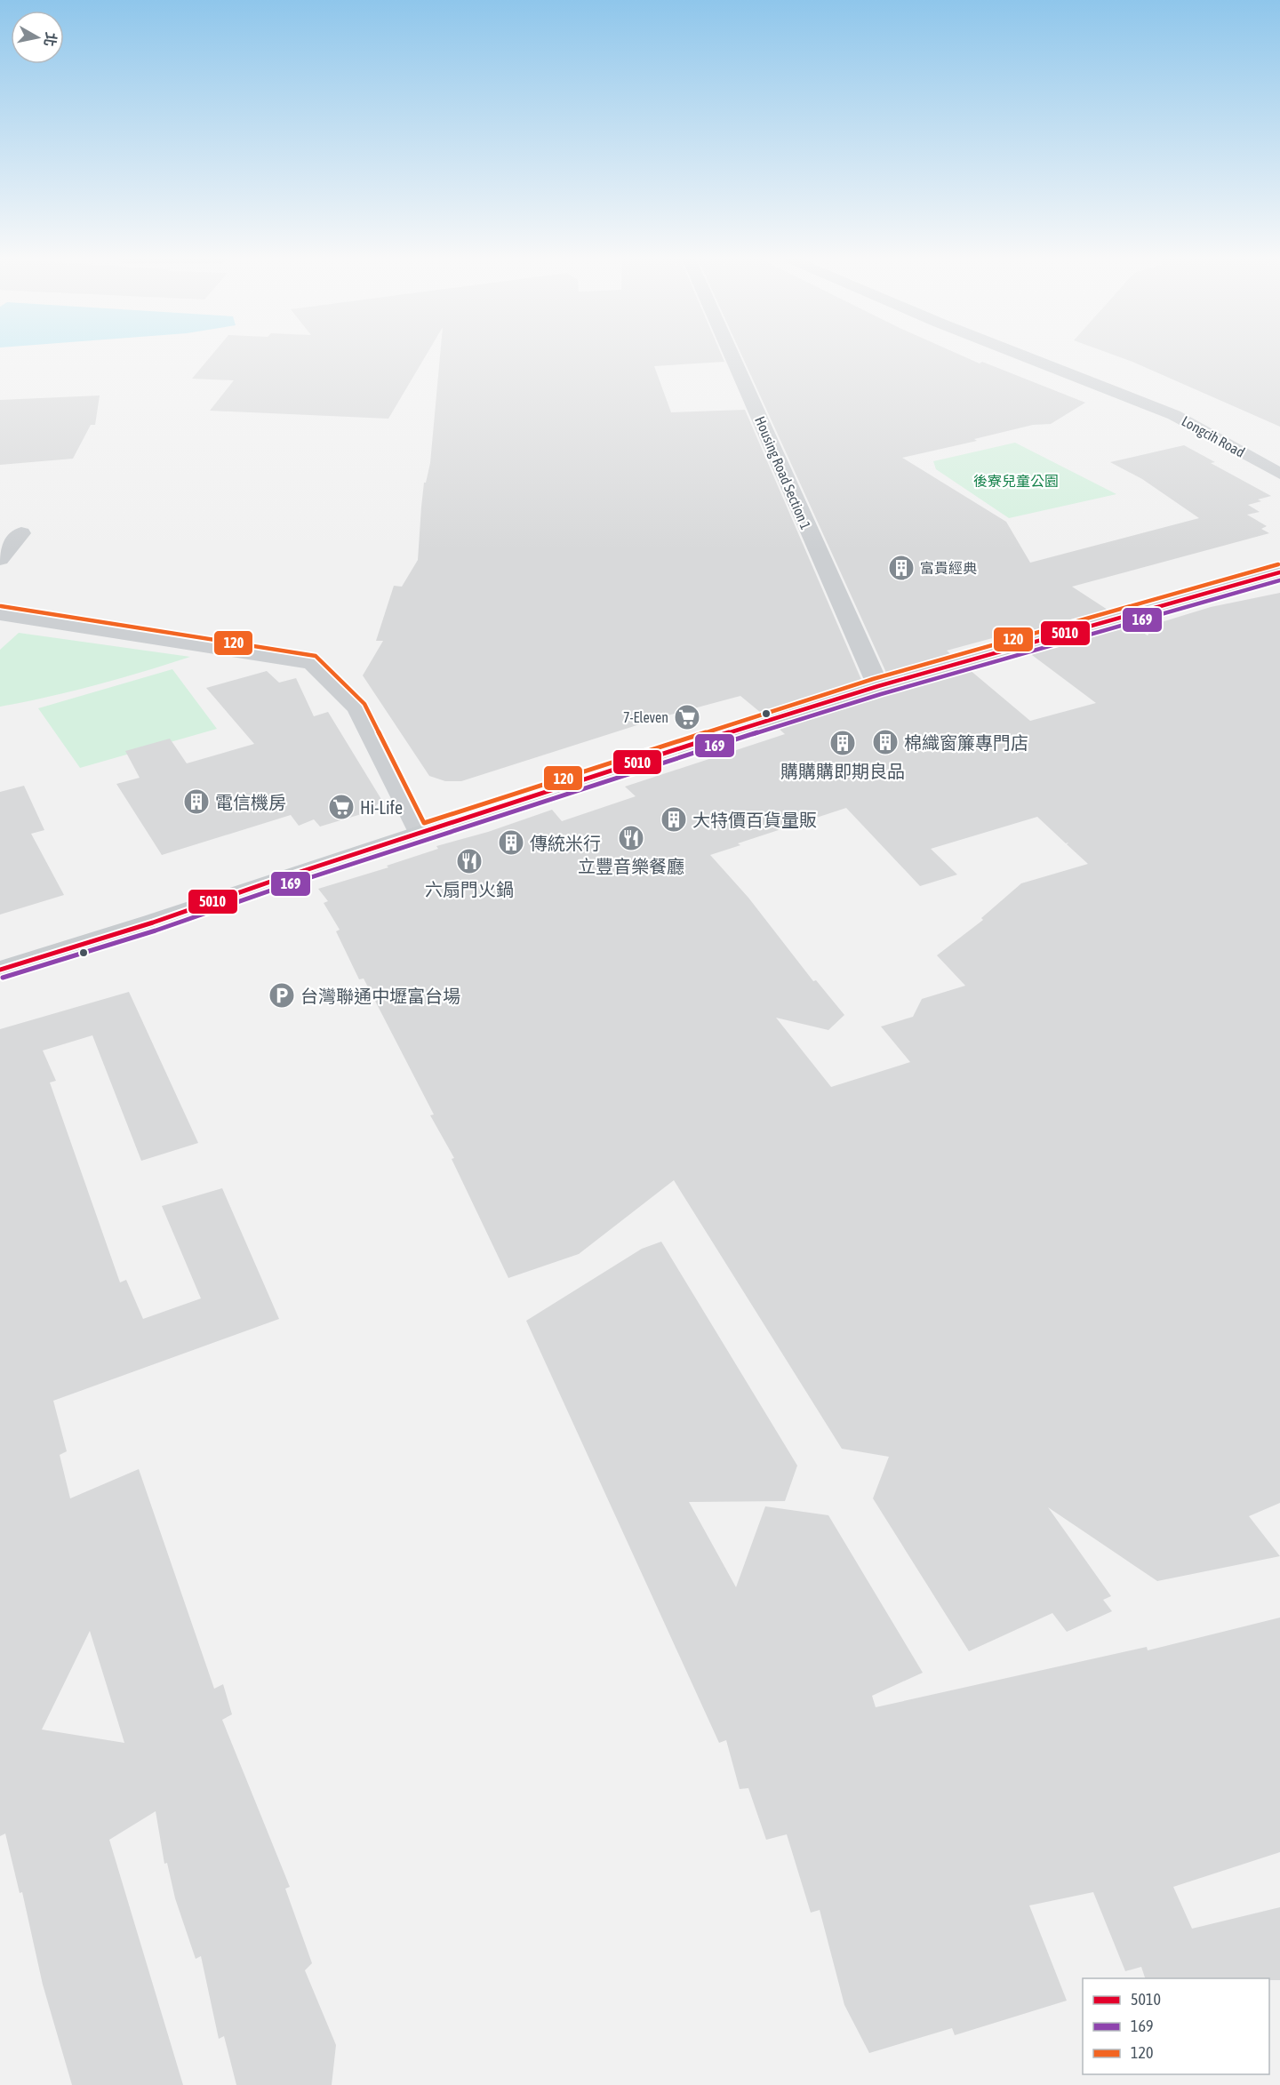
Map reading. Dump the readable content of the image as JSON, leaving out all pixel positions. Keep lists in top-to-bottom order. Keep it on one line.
{"streets":{"street":["Longcih Road","Housing Road Section 1"]},"parks":["後寮兒童公園"],"places":{"building":["富貴經典","棉織窗簾專門店","購購購即期良品","電信機房","大特價百貨量販","傳統米行"],"supermarket":["7-Eleven","Hi-Life"],"restaurant":["立豐音樂餐廳","六扇門火鍋"],"parking":["台灣聯通中壢富台場"]},"lines":["transit line 120","transit line 5010","transit line 169"],"legend":["5010","169","120"],"north":"right"}
